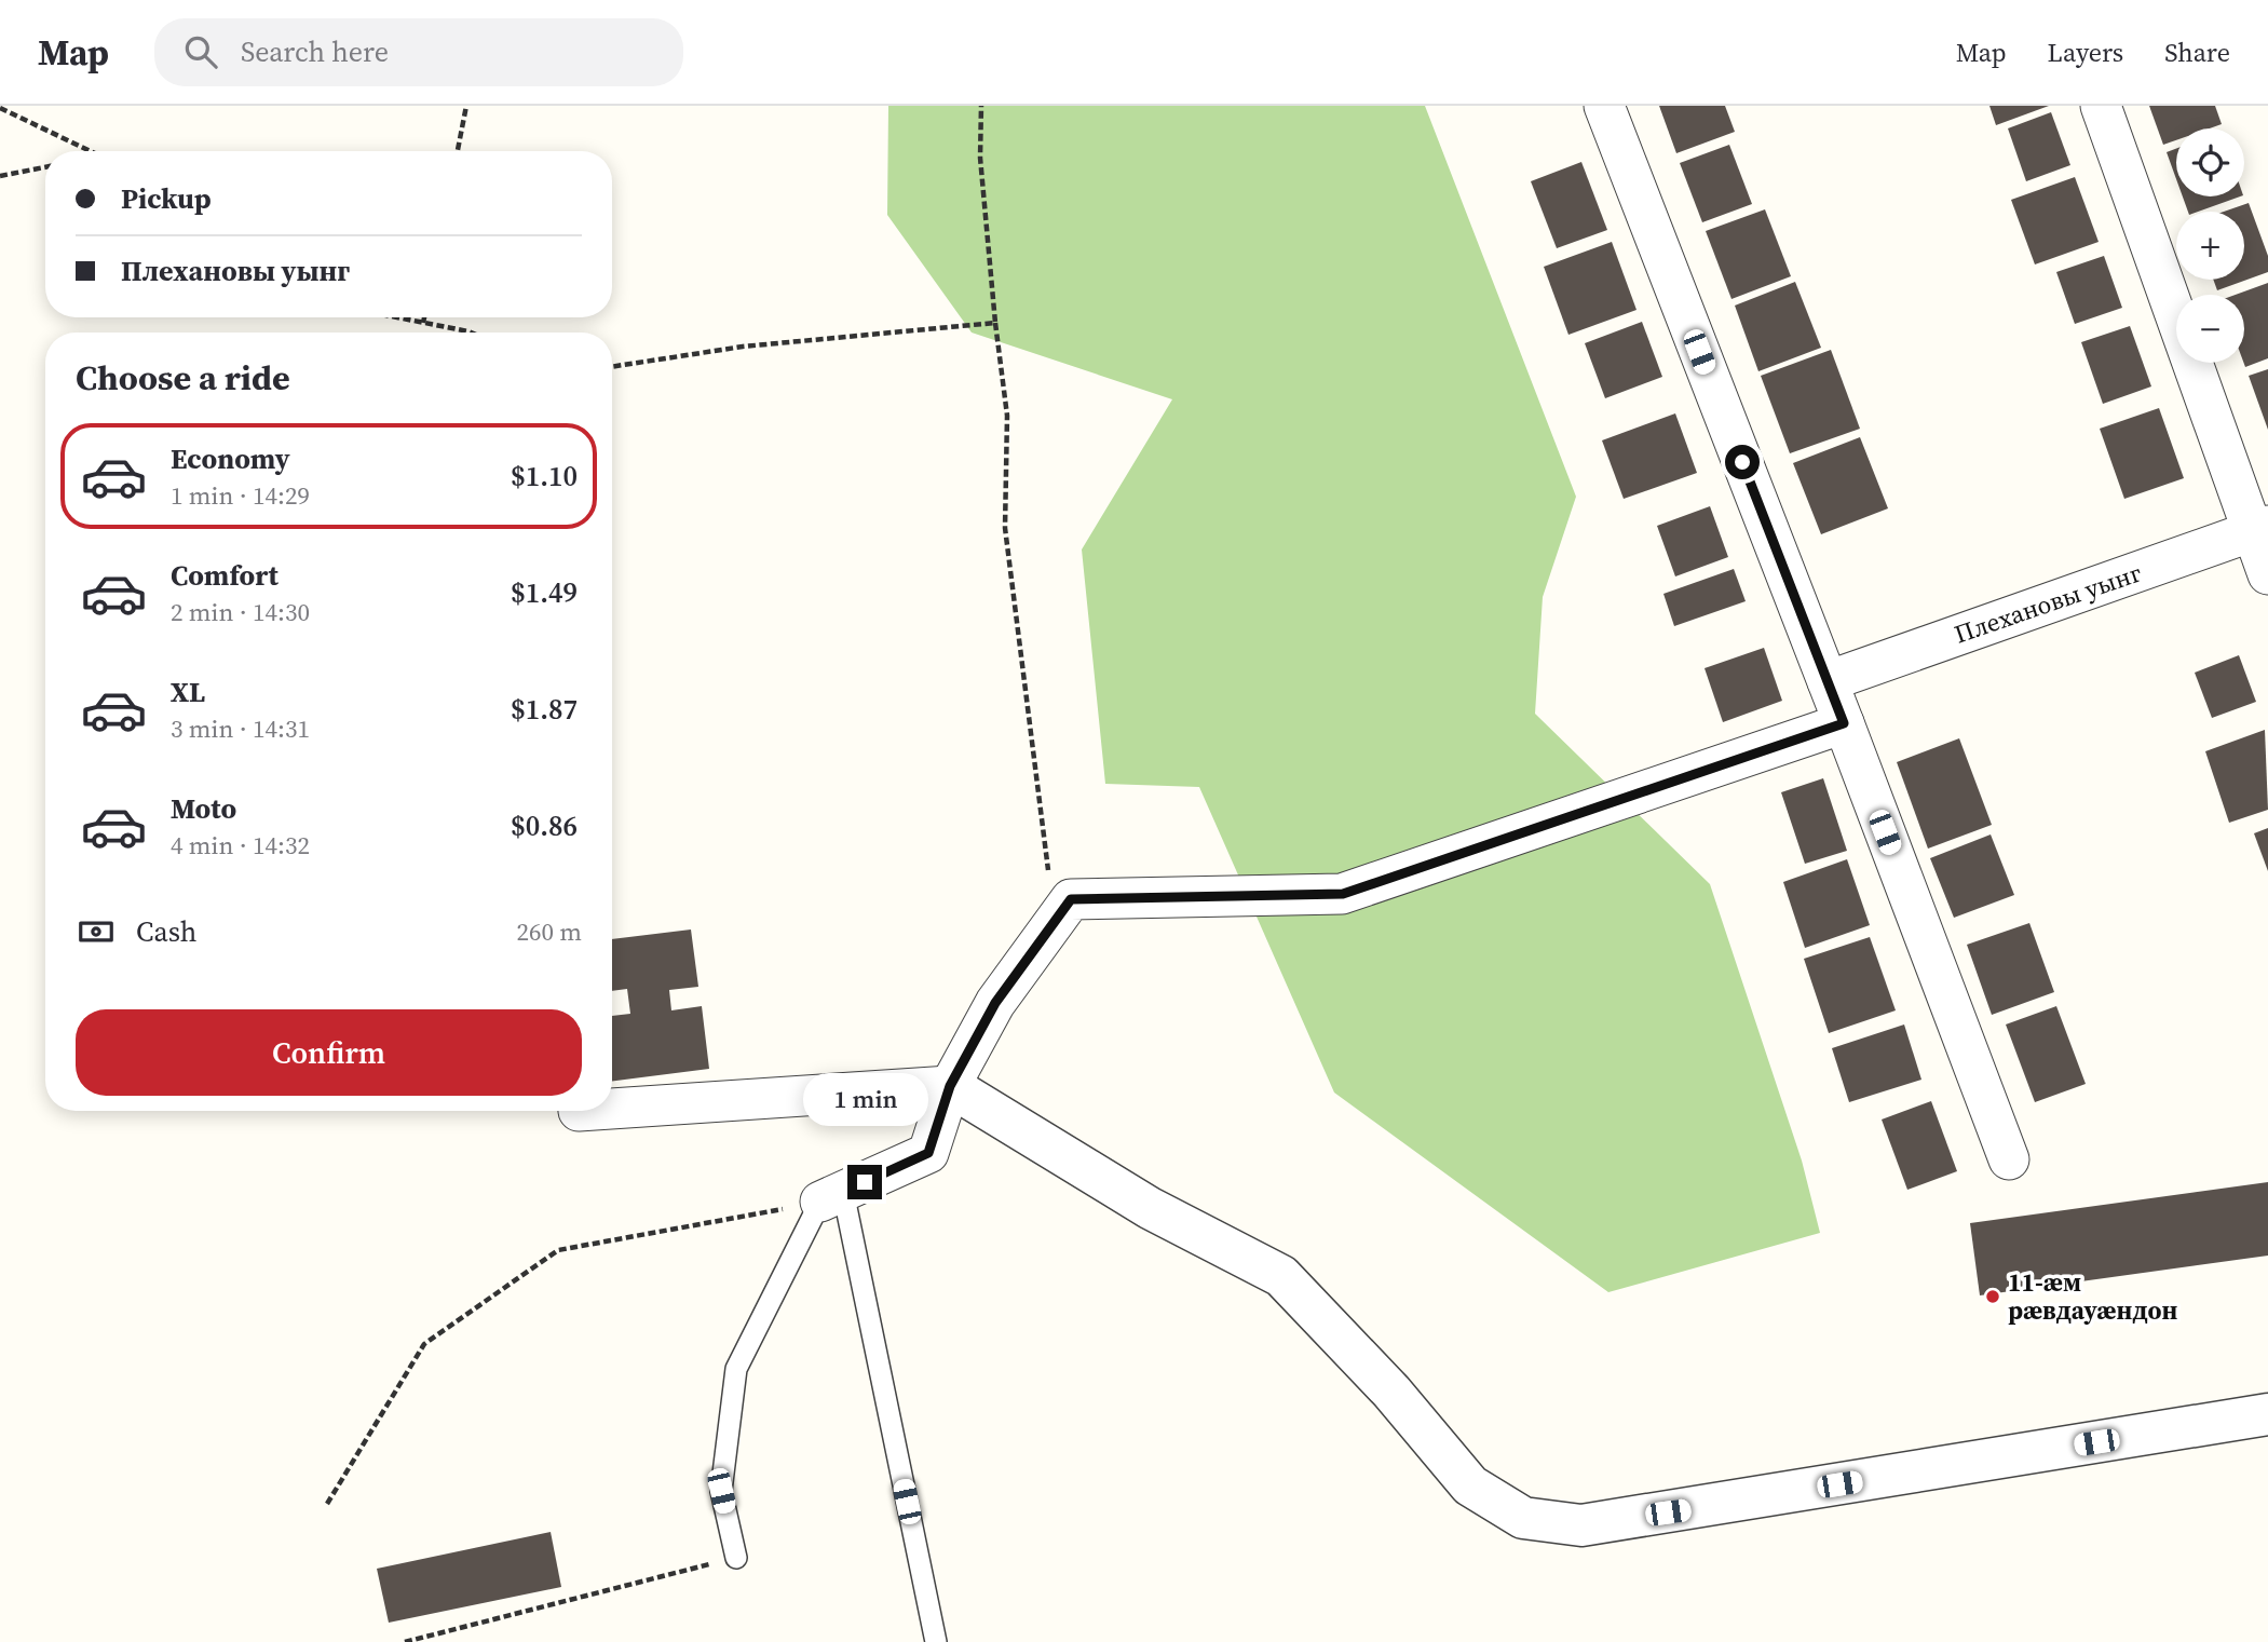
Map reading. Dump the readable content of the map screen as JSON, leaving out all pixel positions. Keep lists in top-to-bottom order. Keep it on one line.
{"streets":{"street":["Плехановы уынг"]},"places":["11-æм рӕвдауӕндон"],"page":{"header":"Map","search":"Search here","nav":["Map","Layers","Share"],"map_buttons":["+","−"],"banner":["Pickup","Плехановы уынг"],"heading":"Choose a ride","list":[{"name":"Economy","note":"1 min · 14:29","value":"$1.10"},{"name":"Comfort","note":"2 min · 14:30","value":"$1.49"},{"name":"XL","note":"3 min · 14:31","value":"$1.87"},{"name":"Moto","note":"4 min · 14:32","value":"$0.86"}],"pay":["Cash","260 m"],"buttons":"Confirm","bubble":"1 min"}}
